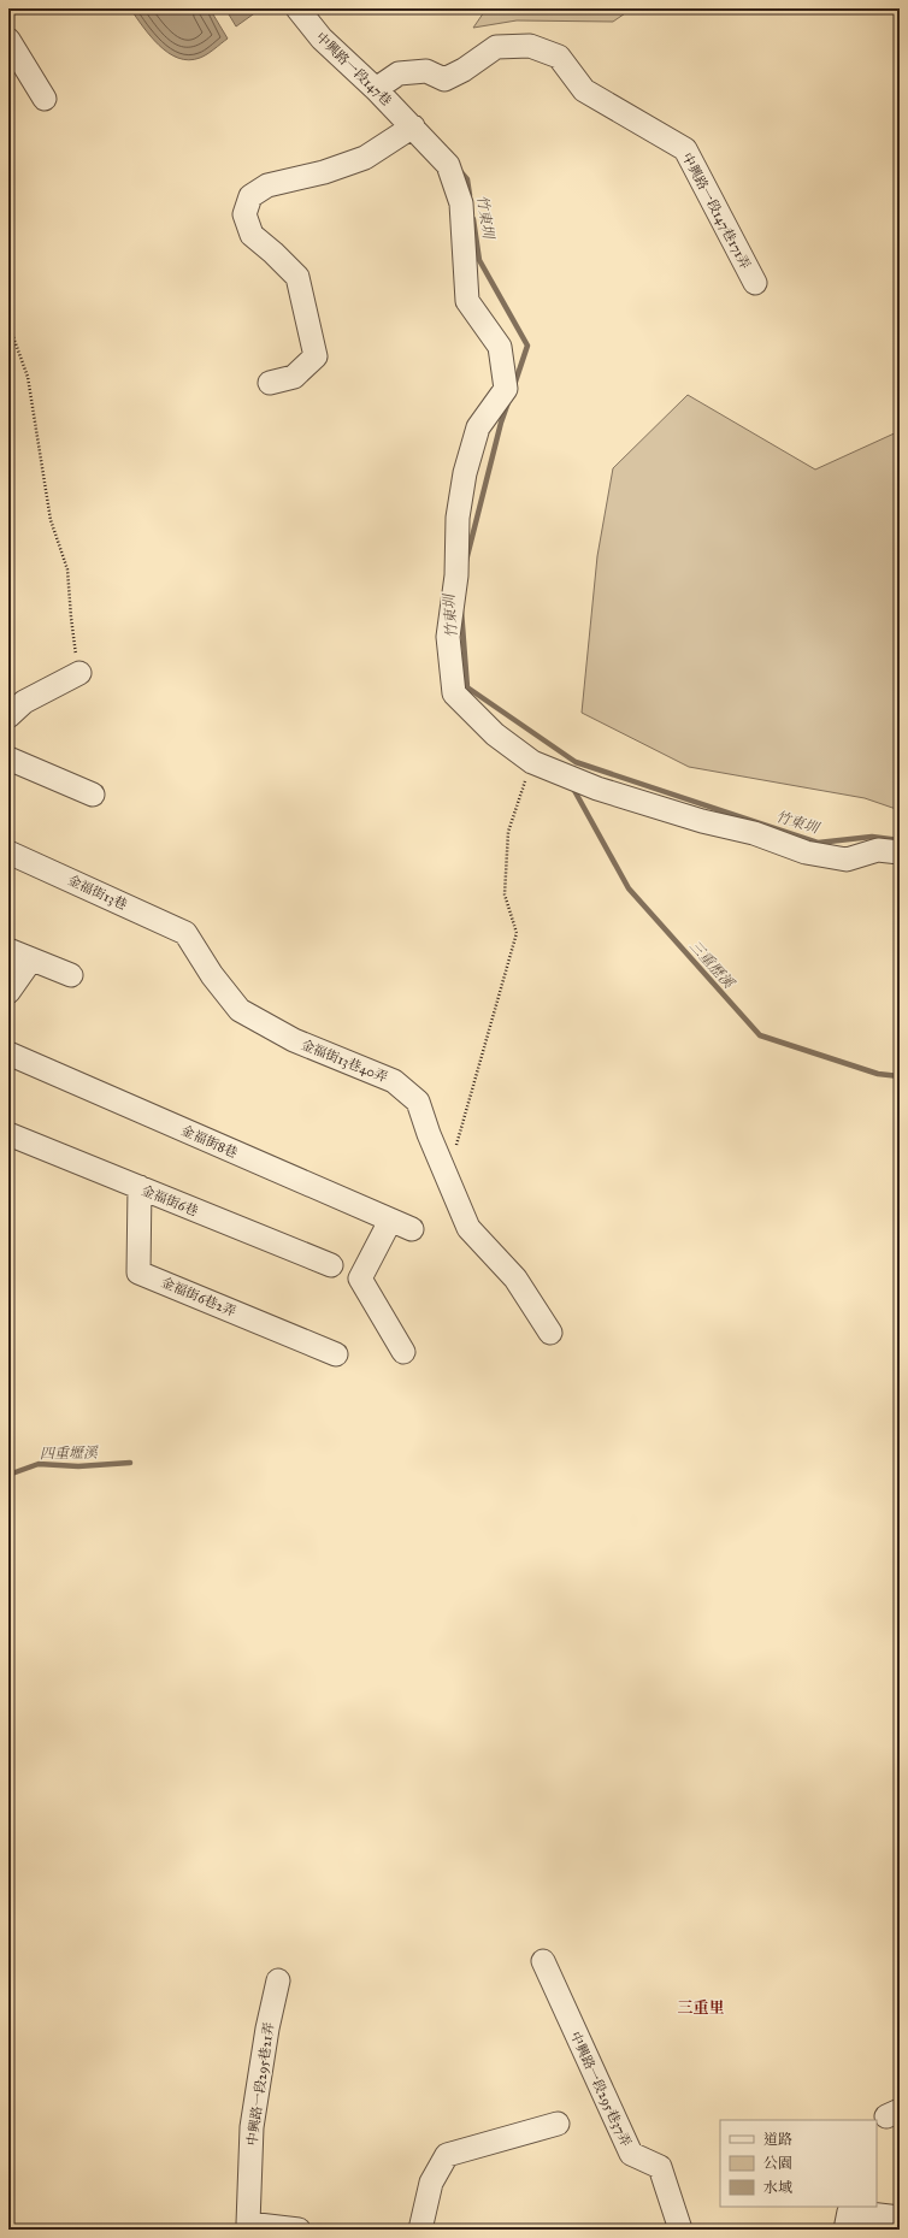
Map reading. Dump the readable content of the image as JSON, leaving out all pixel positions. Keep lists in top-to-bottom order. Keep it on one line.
{"streets":{"street":["中興路一段147巷","中興路一段147巷171弄","金福街13巷","金福街13巷40弄","金福街8巷","金福街6巷","金福街6巷2弄","中興路一段295巷21弄","中興路一段295巷37弄"]},"crossings":[["中興路一段147巷","中興路一段147巷171弄"],["金福街13巷","金福街13巷40弄"],["金福街6巷","金福街6巷2弄"]],"districts":["三重里"],"water":["竹東圳","三重歷溪","四重壢溪"],"legend":["道路","公園","水域"]}
